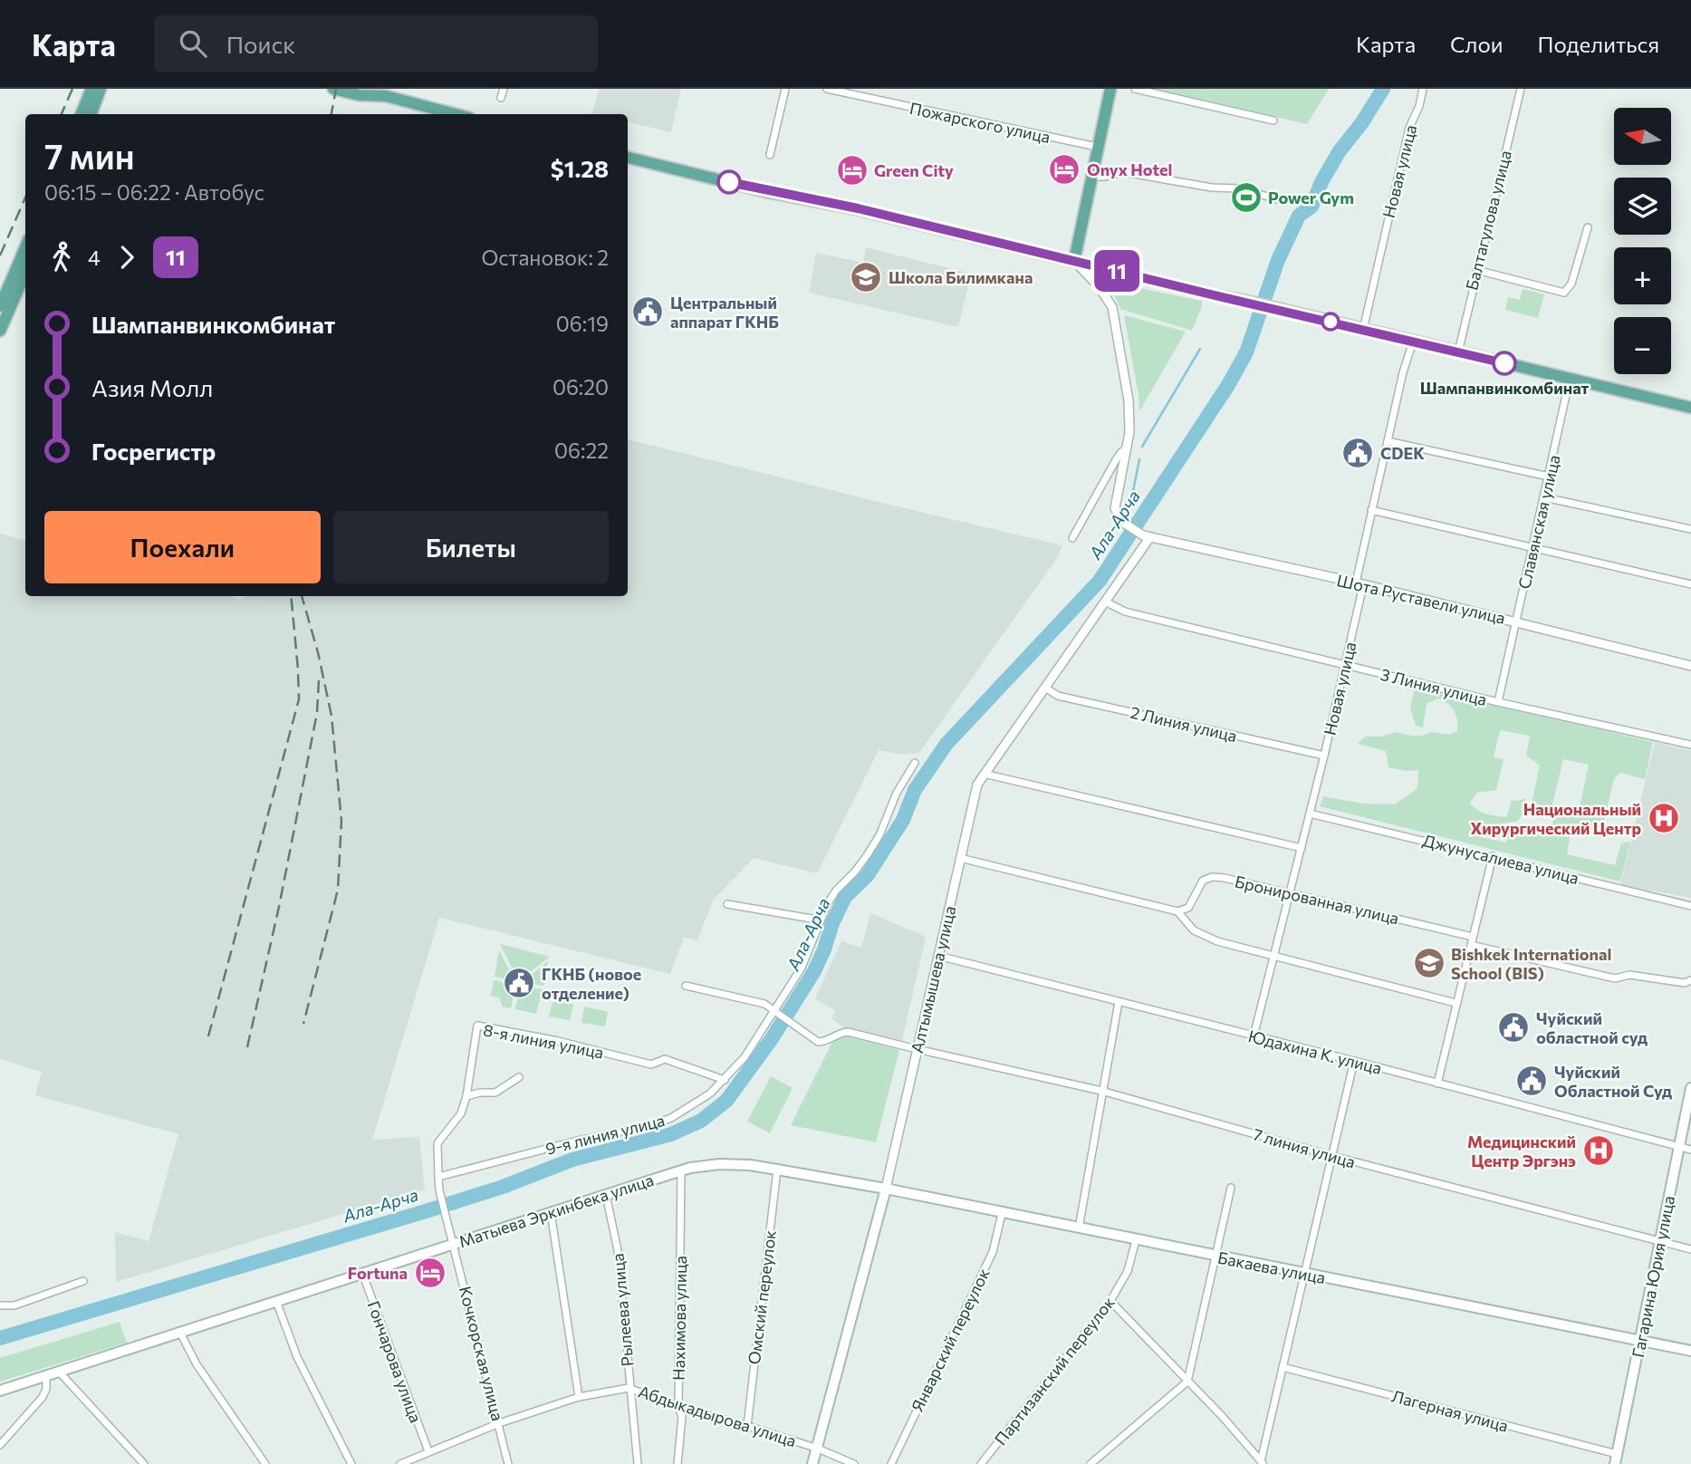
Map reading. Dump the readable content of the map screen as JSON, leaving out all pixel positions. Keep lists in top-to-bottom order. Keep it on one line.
{"streets":{"main road":["Алтымышева улица","Матыева Эркинбека улица","Бакаева улица","Гагарина Юрия улица"],"street":["Пожарского улица","Новая улица","Балтагулова улица","Славянская улица","Шота Руставели улица","3 Линия улица","2 Линия улица","Джунусалиева улица","Бронированная улица","8-я линия улица","Юдахина К. улица","9-я линия улица","7 линия улица","Омский переулок","Рылеева улица","Нахимова улица","Январский переулок","Кочкорская улица","Гончарова улица","Партизанский переулок","Лагерная улица","Абдыкадырова улица"]},"crossings":[["Новая улица","Шота Руставели улица"],["Новая улица","3 Линия улица"],["Новая улица","2 Линия улица"],["Новая улица","Джунусалиева улица"],["Новая улица","Бронированная улица"],["Новая улица","Юдахина К. улица"],["Славянская улица","Шота Руставели улица"],["Славянская улица","3 Линия улица"],["Шота Руставели улица","Алтымышева улица"],["3 Линия улица","Алтымышева улица"],["2 Линия улица","Алтымышева улица"],["Алтымышева улица","Юдахина К. улица"],["Алтымышева улица","7 линия улица"],["Алтымышева улица","Матыева Эркинбека улица"],["Алтымышева улица","Абдыкадырова улица"],["8-я линия улица","9-я линия улица"],["Юдахина К. улица","Гагарина Юрия улица"],["9-я линия улица","7 линия улица"],["7 линия улица","Гагарина Юрия улица"],["Матыева Эркинбека улица","Бакаева улица"],["Матыева Эркинбека улица","Омский переулок"],["Матыева Эркинбека улица","Рылеева улица"],["Матыева Эркинбека улица","Нахимова улица"],["Матыева Эркинбека улица","Январский переулок"],["Матыева Эркинбека улица","Кочкорская улица"],["Матыева Эркинбека улица","Гончарова улица"],["Бакаева улица","Гагарина Юрия улица"],["Бакаева улица","Партизанский переулок"],["Гагарина Юрия улица","Лагерная улица"],["Омский переулок","Абдыкадырова улица"],["Рылеева улица","Абдыкадырова улица"],["Нахимова улица","Абдыкадырова улица"],["Кочкорская улица","Абдыкадырова улица"],["Гончарова улица","Абдыкадырова улица"]],"water":["Ала-Арча"],"places":{"hotel":["Onyx Hotel","Green City","Fortuna"],"sports":["Power Gym"],"school or university":["Школа Билимкана","Bishkek International School (BIS)"],"public building":["Центральный аппарат ГКНБ","CDEK","ГКНБ (новое отделение)","Чуйский областной суд","Чуйский Областной Суд"],"other":["Шампанвинкомбинат"],"hospital":["Национальный Хирургический Центр","Медицинский Центр Эргэнэ"]},"lines":["bus line 11"],"north":"left","page":{"header":"Карта","search":"Поиск","nav":["Карта","Слои","Поделиться"],"on_map":"11","map_buttons":["+","−"],"heading":["7 мин","06:15 – 06:22 · Автобус","$1.28"],"legs":["4","11","Остановок: 2"],"list":[{"name":"Шампанвинкомбинат","value":"06:19"},{"name":"Азия Молл","value":"06:20"},{"name":"Госрегистр","value":"06:22"}],"buttons":["Поехали","Билеты"]}}
